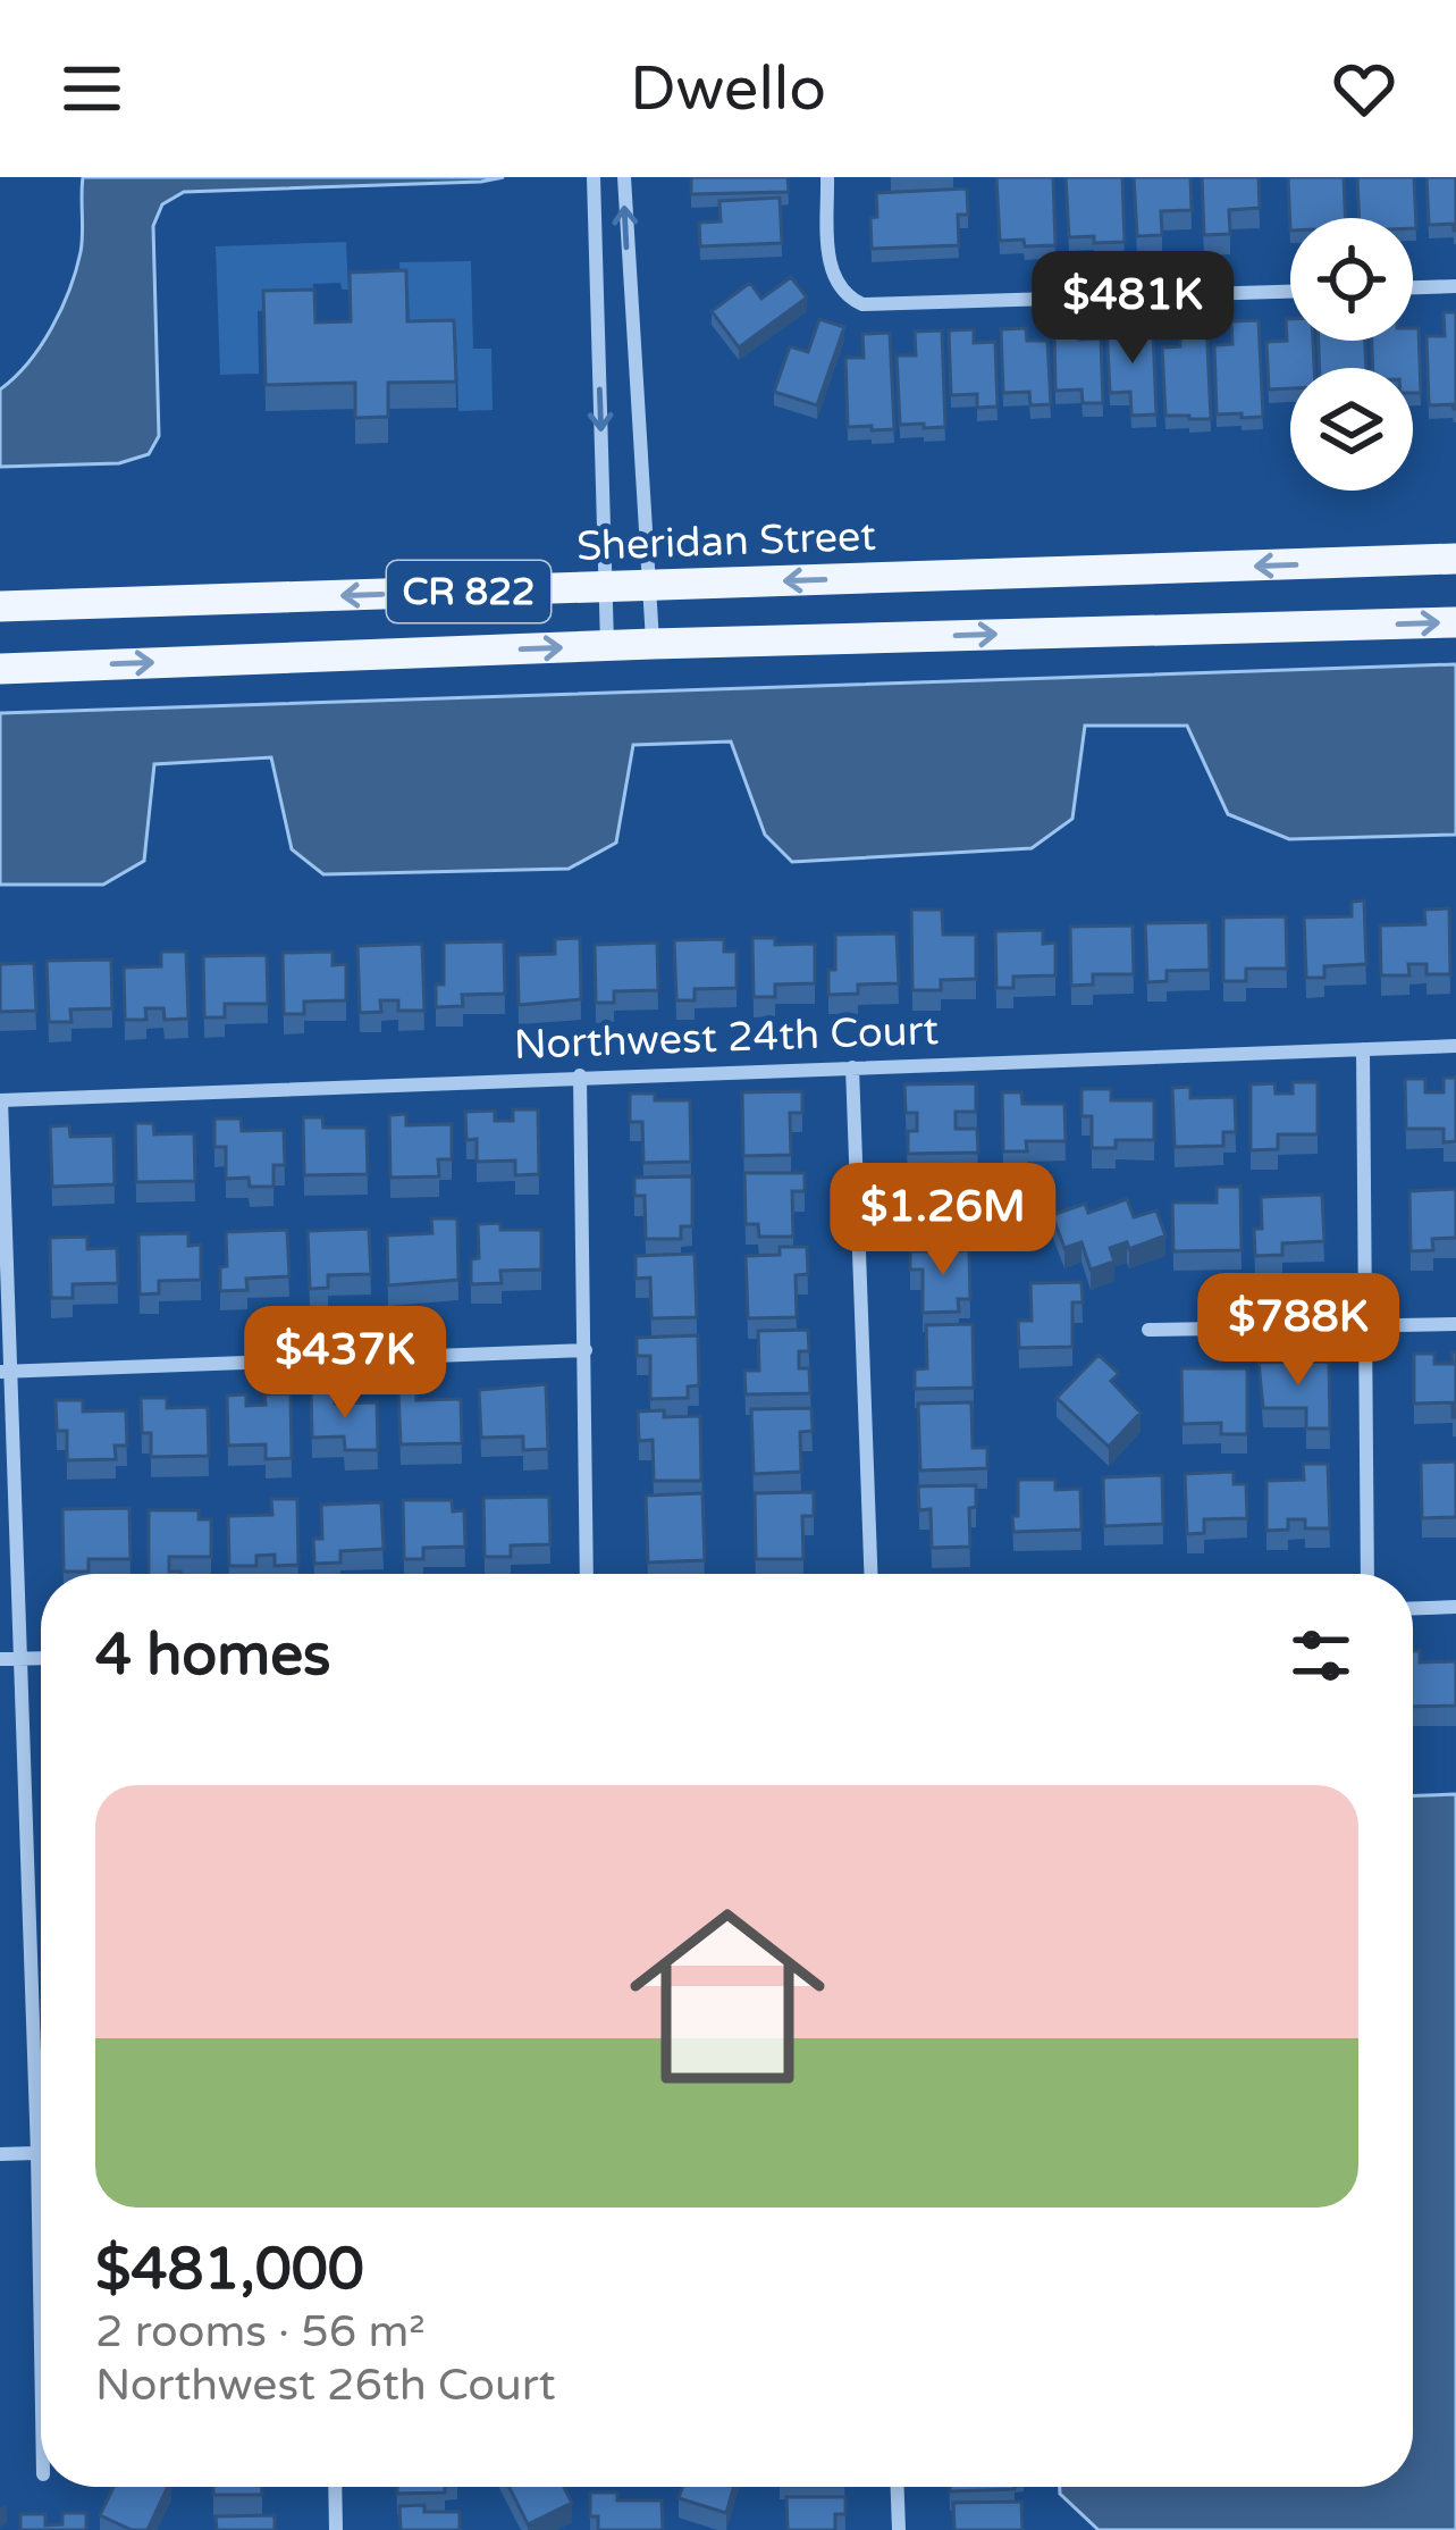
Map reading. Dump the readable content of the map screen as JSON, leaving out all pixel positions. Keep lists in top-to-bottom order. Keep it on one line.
{"streets":{"main road":["Sheridan Street","CR 822"],"street":["Northwest 24th Court"]},"page":{"header":"Dwello","price":["$481K","$1.26M","$788K","$437K"],"heading":"4 homes","list":[{"name":"$481,000","note":"2 rooms · 56 m² · Northwest 26th Court"}]}}
